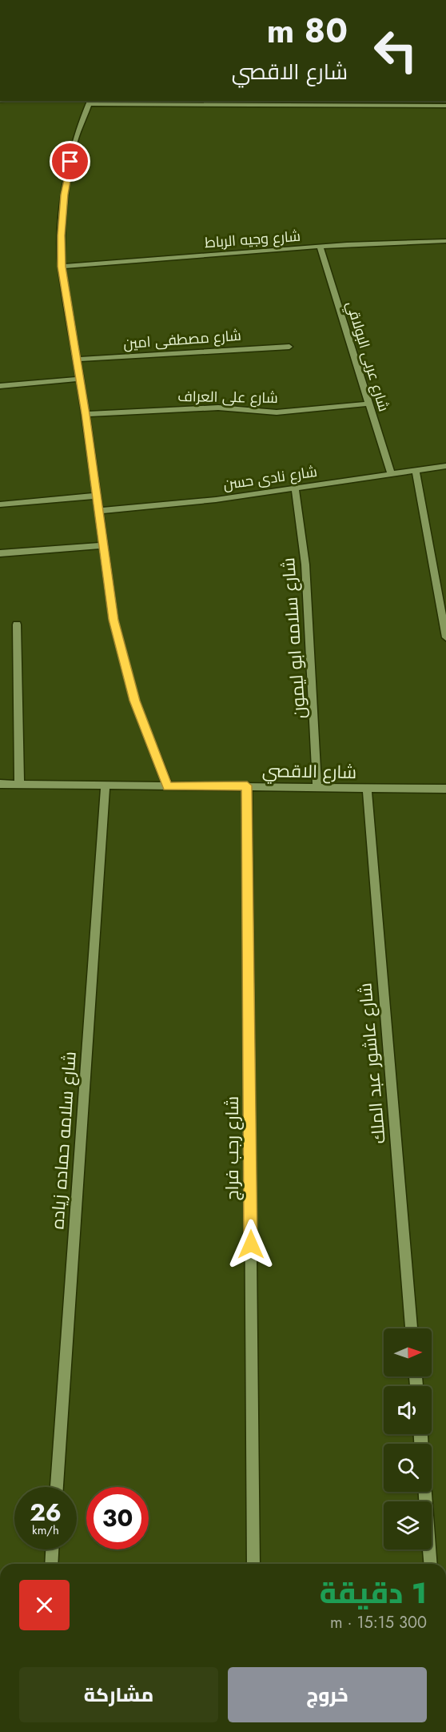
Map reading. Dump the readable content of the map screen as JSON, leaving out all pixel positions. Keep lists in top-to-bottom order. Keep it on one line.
{"streets":{"street":["شارع وجيه الرباط","شارع مصطفى امين","شارع عربى البولاقي","شارع على العراف","شارع نادى حسن","شارع سلامه ابو ليمون","شارع الاقصي","شارع عاشور عبد الملك","شارع سلامه حماده زياده","شارع رجب فراج"]},"crossings":[["شارع وجيه الرباط","شارع عربى البولاقي"],["شارع عربى البولاقي","شارع على العراف"],["شارع عربى البولاقي","شارع نادى حسن"],["شارع نادى حسن","شارع سلامه ابو ليمون"],["شارع سلامه ابو ليمون","شارع الاقصي"],["شارع الاقصي","شارع عاشور عبد الملك"],["شارع الاقصي","شارع سلامه حماده زياده"],["شارع الاقصي","شارع رجب فراج"]],"north":"right","page":{"turn":["80 m","شارع الاقصي"],"speed":"26 km/h","limit":"30","heading":["1 دقيقة","300 m · 15:15"],"buttons":["خروج","مشاركة"]}}
